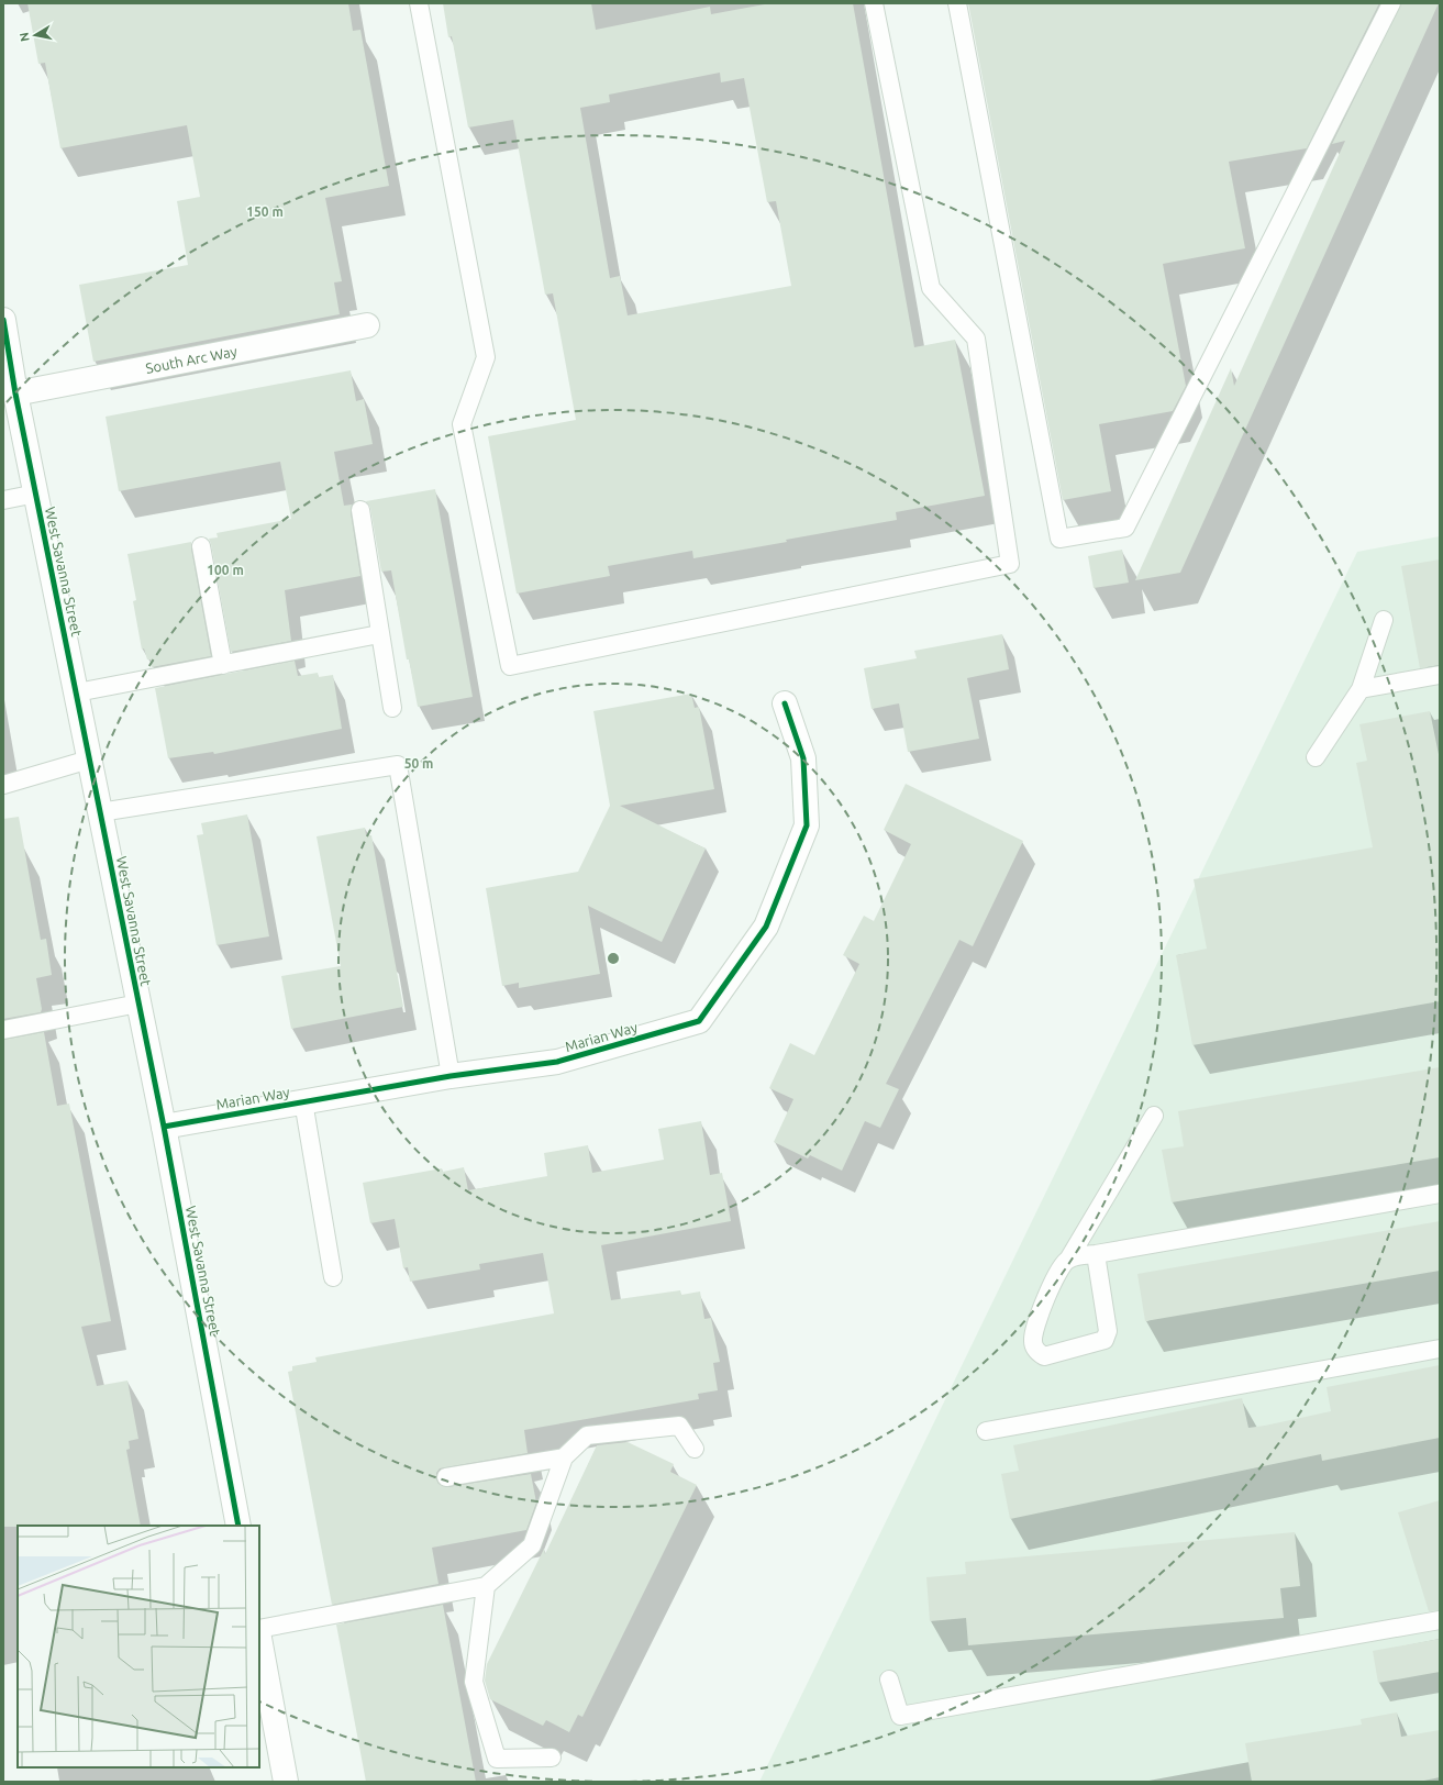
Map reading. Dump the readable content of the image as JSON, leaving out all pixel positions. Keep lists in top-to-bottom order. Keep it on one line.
{"streets":{"street":["South Arc Way","West Savanna Street","Marian Way"]},"crossings":[["South Arc Way","West Savanna Street"],["West Savanna Street","Marian Way"]],"north":"left","rings":["150 m","100 m","50 m"]}
